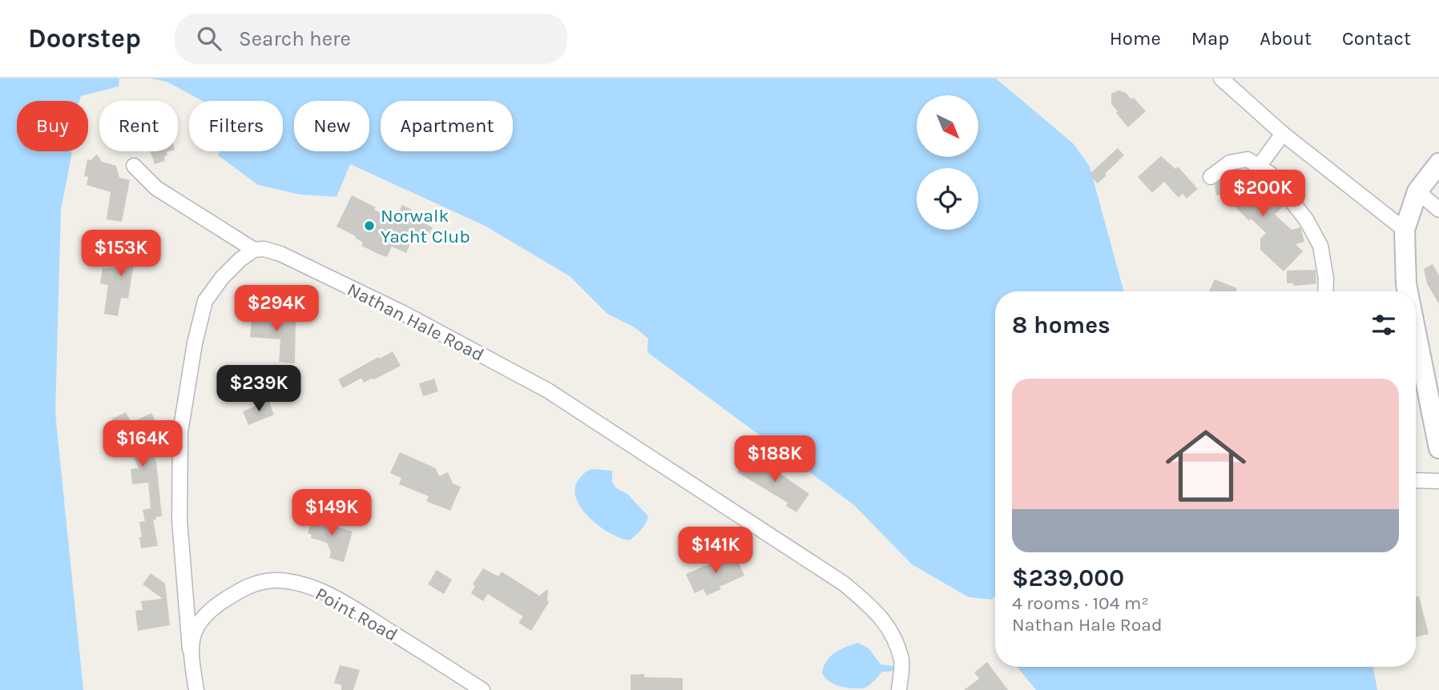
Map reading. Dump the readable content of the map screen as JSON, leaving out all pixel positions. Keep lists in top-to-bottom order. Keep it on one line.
{"streets":{"street":["Nathan Hale Road","Point Road"]},"places":["Norwalk Yacht Club"],"north":"bottom right","page":{"header":"Doorstep","search":"Search here","nav":["Home","Map","About","Contact"],"chip":["Buy","Rent","Filters","New","Apartment"],"price":["$200K","$153K","$294K","$239K","$164K","$188K","$149K","$141K"],"heading":"8 homes","list":[{"name":"$239,000","note":"4 rooms · 104 m² · Nathan Hale Road"}]}}
